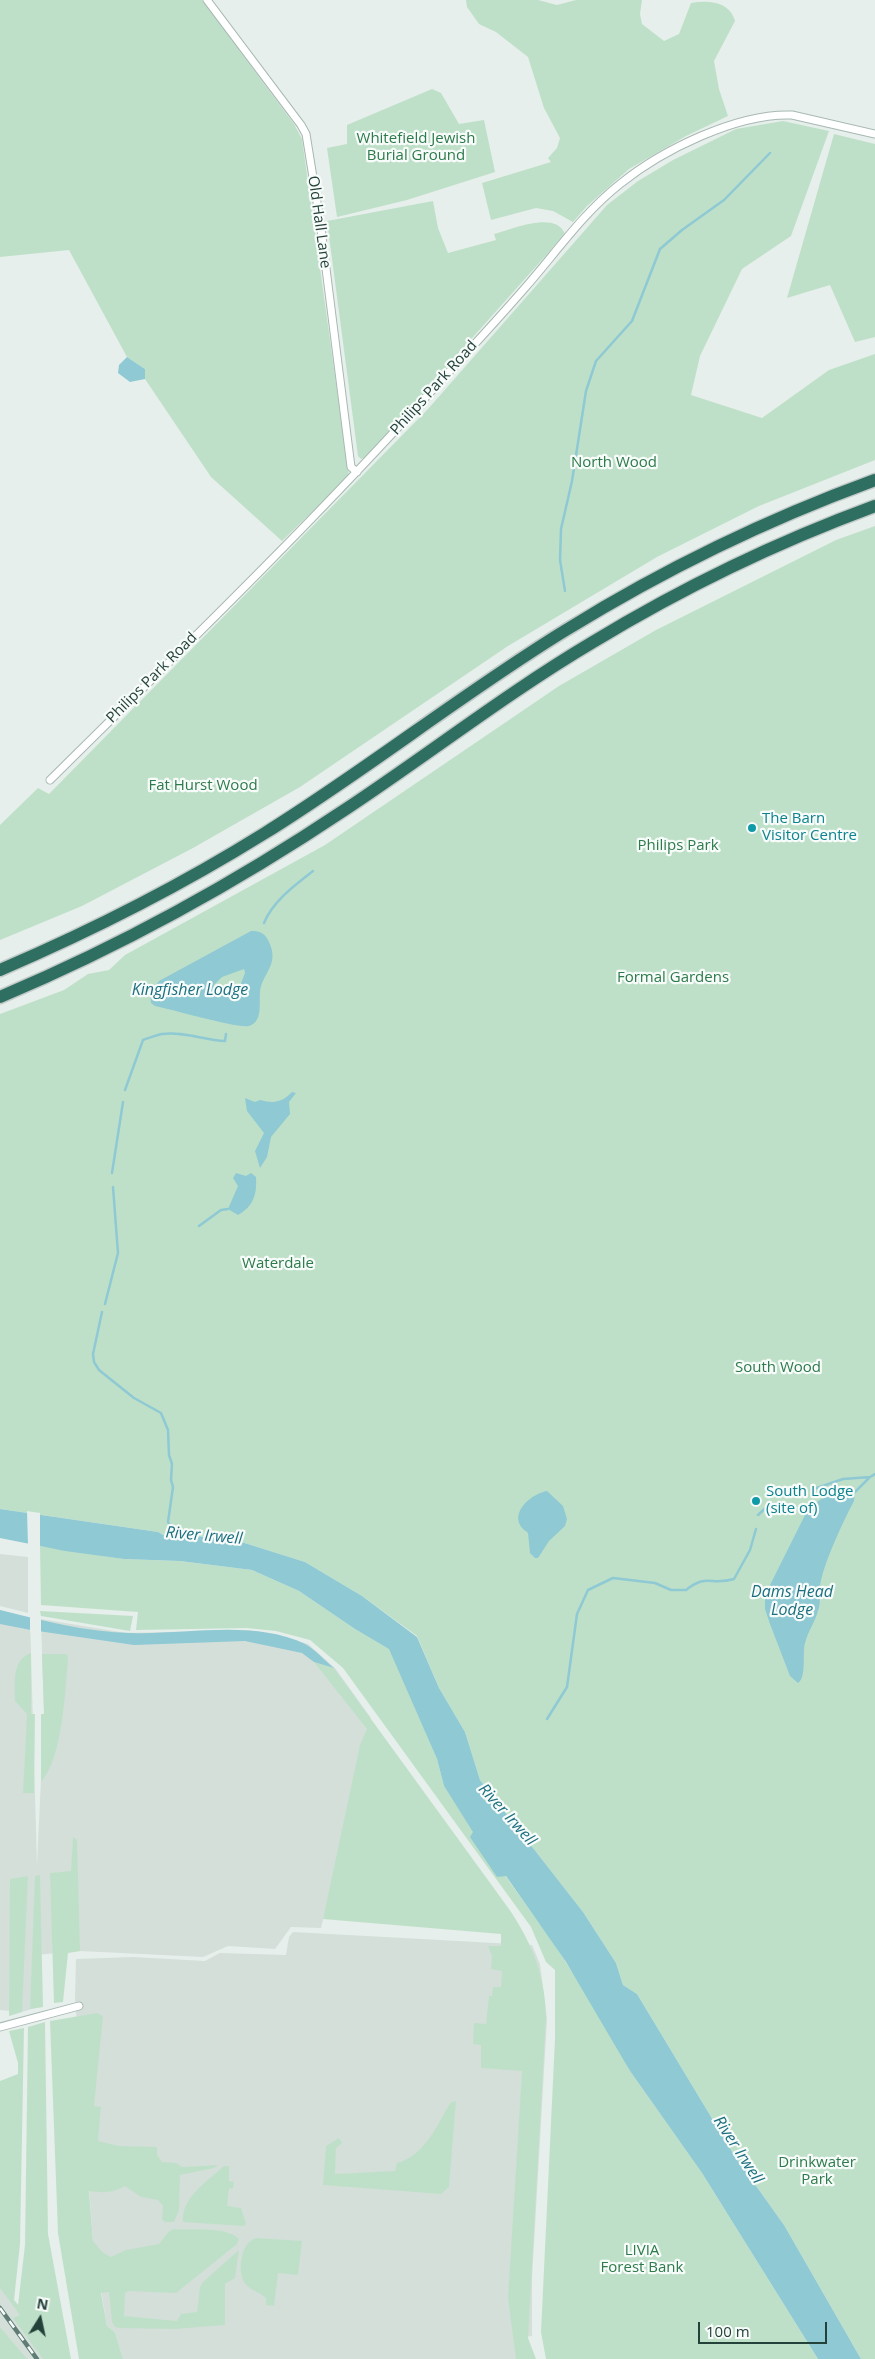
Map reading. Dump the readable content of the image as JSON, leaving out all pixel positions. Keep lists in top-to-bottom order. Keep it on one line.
{"streets":{"street":["Old Hall Lane","Philips Park Road"]},"crossings":[["Old Hall Lane","Philips Park Road"]],"water":["Kingfisher Lodge","River Irwell","Dams Head Lodge"],"parks":["Whitefield Jewish Burial Ground","North Wood","Fat Hurst Wood","Philips Park","Formal Gardens","Waterdale","South Wood","Drinkwater Park","LIVIA Forest Bank"],"places":["The Barn Visitor Centre","South Lodge (site of)"],"scale_bar":"100 m","north":"top"}
